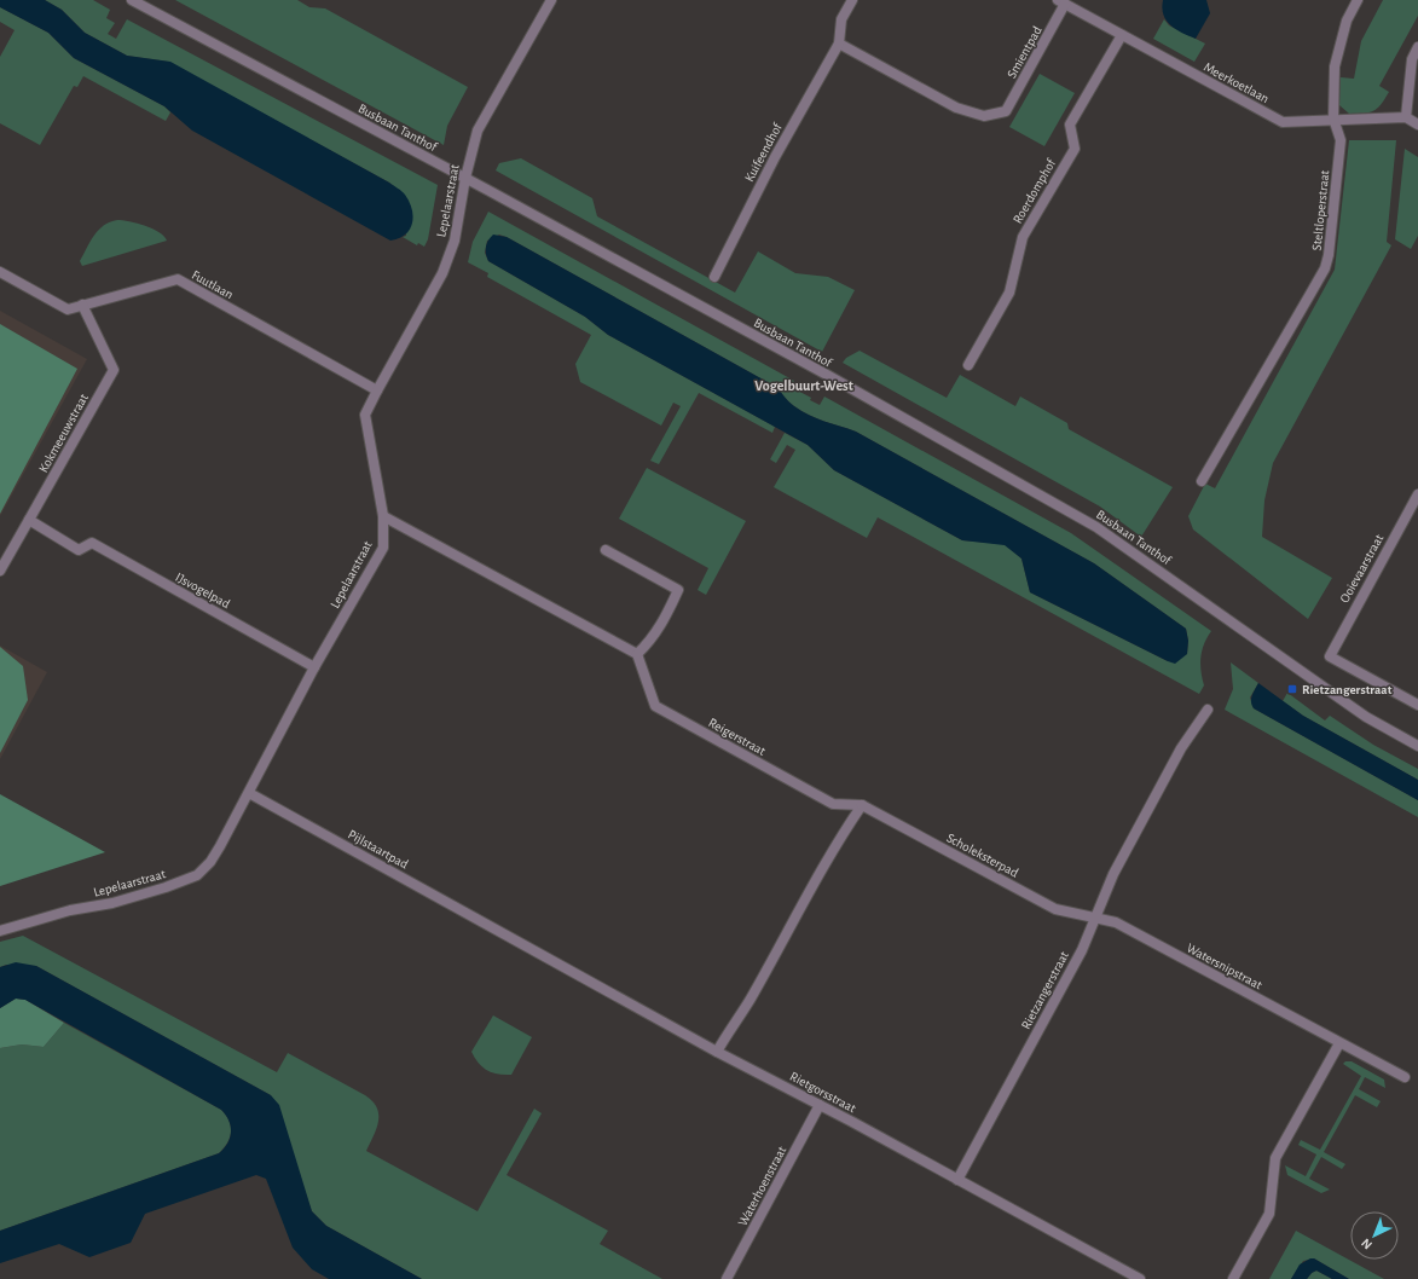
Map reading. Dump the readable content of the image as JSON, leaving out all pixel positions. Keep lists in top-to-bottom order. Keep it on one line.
{"streets":{"street":["Smientpad","Meerkoetlaan","Busbaan Tanthof","Kuifeendhof","Roerdomphof","Lepelaarstraat","Steltloperstraat","Fuutlaan","Kokmeeuwstraat","Ooievaarstraat","IJsvogelpad","Reigerstraat","Pijlstaartpad","Scholeksterpad","Watersnipstraat","Rietzangerstraat","Rietgorsstraat","Waterhoenstraat"]},"crossings":[["Smientpad","Meerkoetlaan"],["Smientpad","Kuifeendhof"],["Meerkoetlaan","Roerdomphof"],["Meerkoetlaan","Steltloperstraat"],["Busbaan Tanthof","Lepelaarstraat"],["Lepelaarstraat","Fuutlaan"],["Lepelaarstraat","IJsvogelpad"],["Lepelaarstraat","Pijlstaartpad"],["Fuutlaan","Kokmeeuwstraat"],["Kokmeeuwstraat","IJsvogelpad"],["Reigerstraat","Scholeksterpad"],["Pijlstaartpad","Rietgorsstraat"],["Scholeksterpad","Watersnipstraat"],["Scholeksterpad","Rietzangerstraat"],["Watersnipstraat","Rietzangerstraat"],["Rietzangerstraat","Rietgorsstraat"],["Rietgorsstraat","Waterhoenstraat"]],"districts":["Vogelbuurt-West"],"places":{"transit":["Rietzangerstraat"]},"north":"bottom left"}
